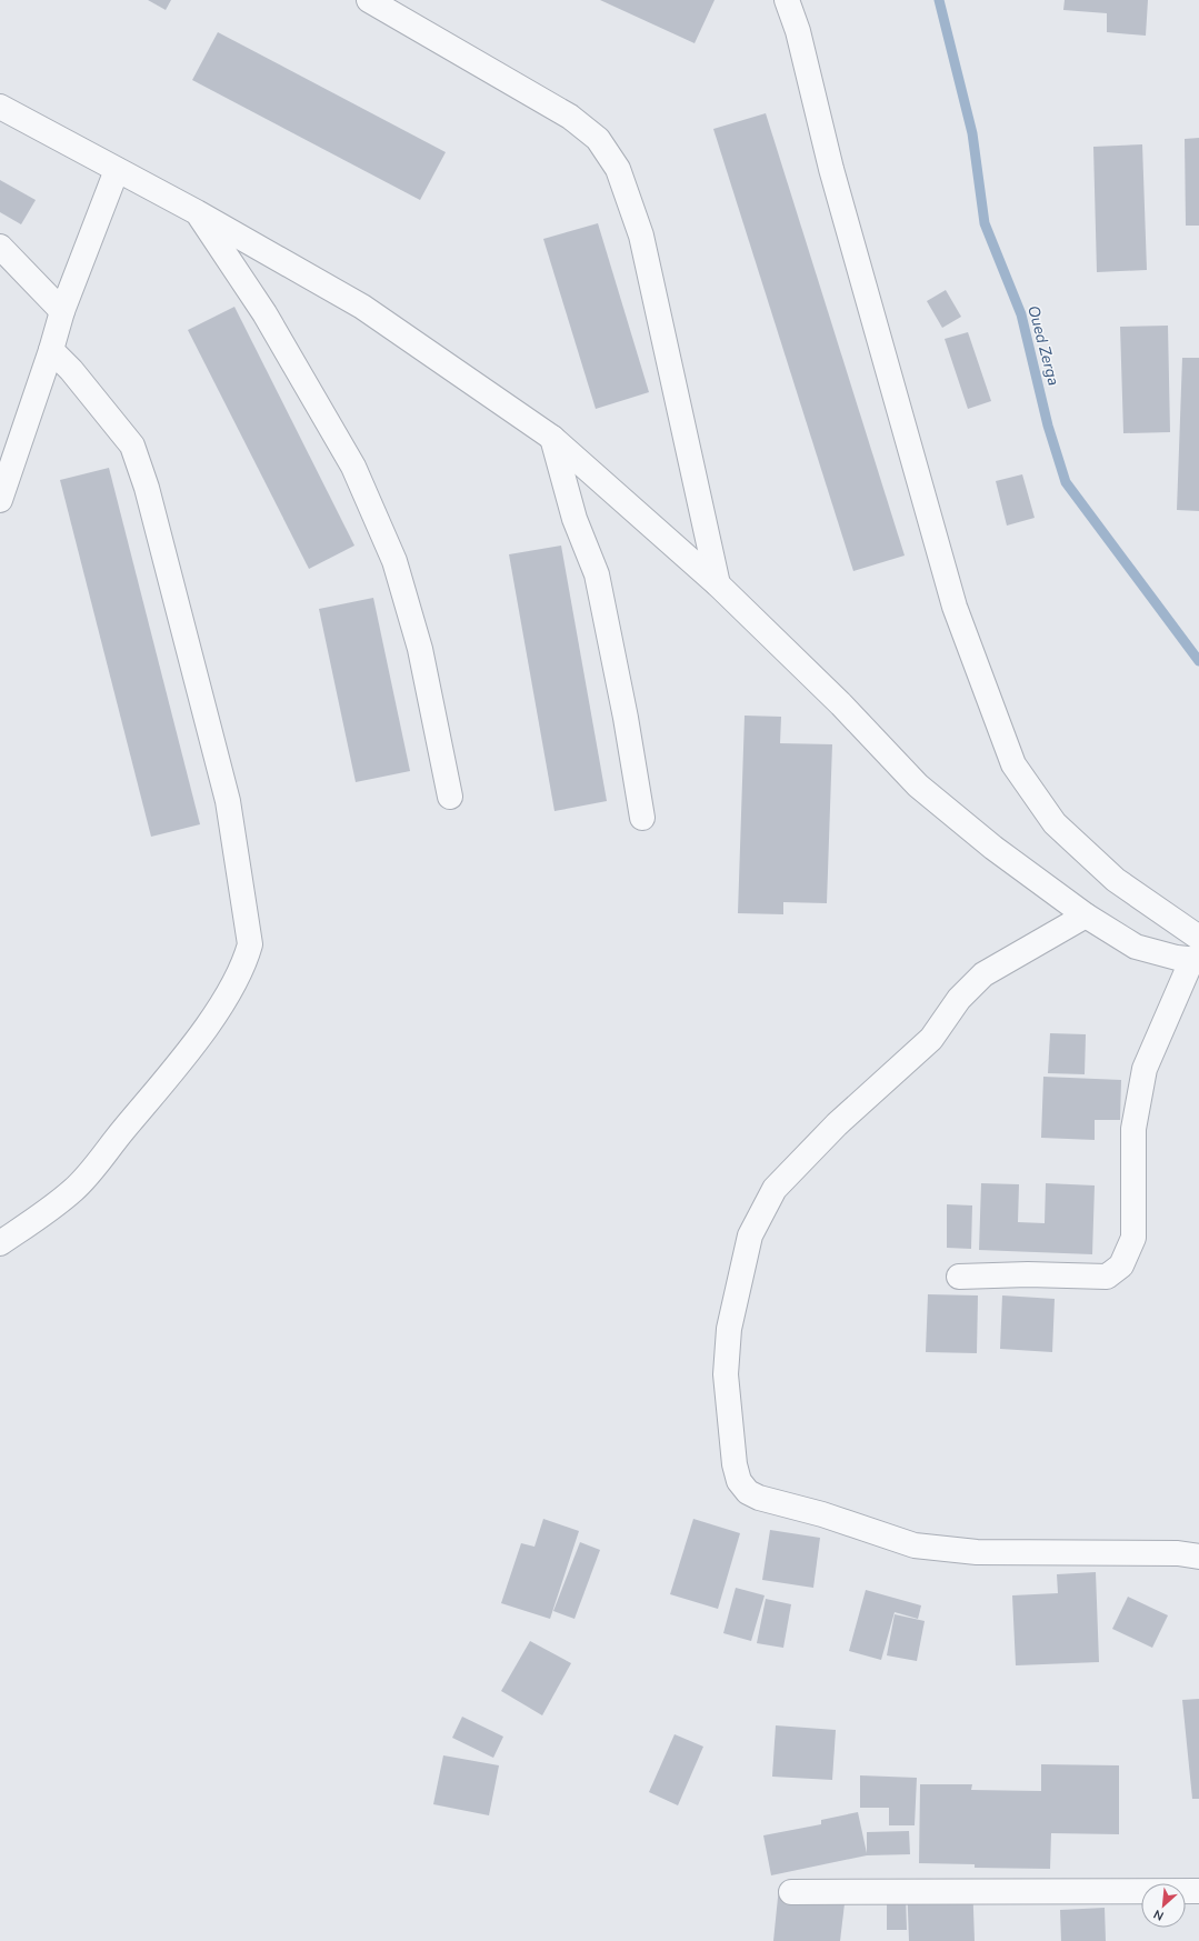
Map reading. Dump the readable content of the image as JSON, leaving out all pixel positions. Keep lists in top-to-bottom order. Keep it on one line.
{"water":["Oued Zerga"],"north":"bottom left"}
